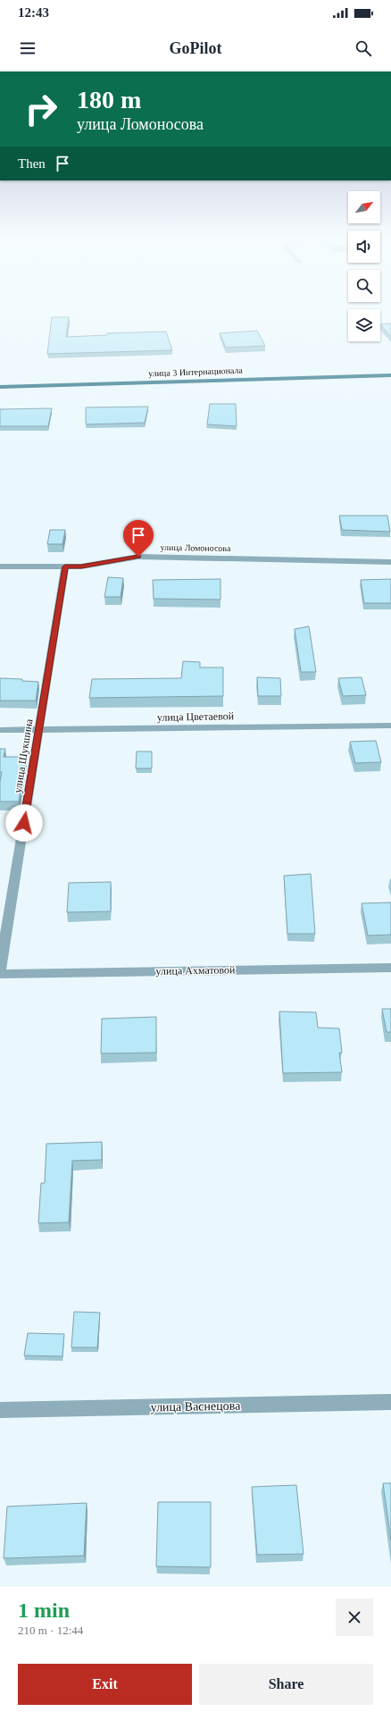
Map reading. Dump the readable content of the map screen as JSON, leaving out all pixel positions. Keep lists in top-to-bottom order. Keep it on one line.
{"streets":{"main road":["улица 3 Интернационала"],"street":["улица Ломоносова","улица Цветаевой","улица Шукшина","улица Ахматовой","улица Васнецова"]},"crossings":[["улица Ломоносова","улица Шукшина"],["улица Цветаевой","улица Шукшина"]],"north":"top right","page":{"status":"12:43","header":"GoPilot","turn":["180 m","улица Ломоносова"],"then":"Then","heading":["1 min","210 m · 12:44"],"buttons":["Exit","Share"]}}
